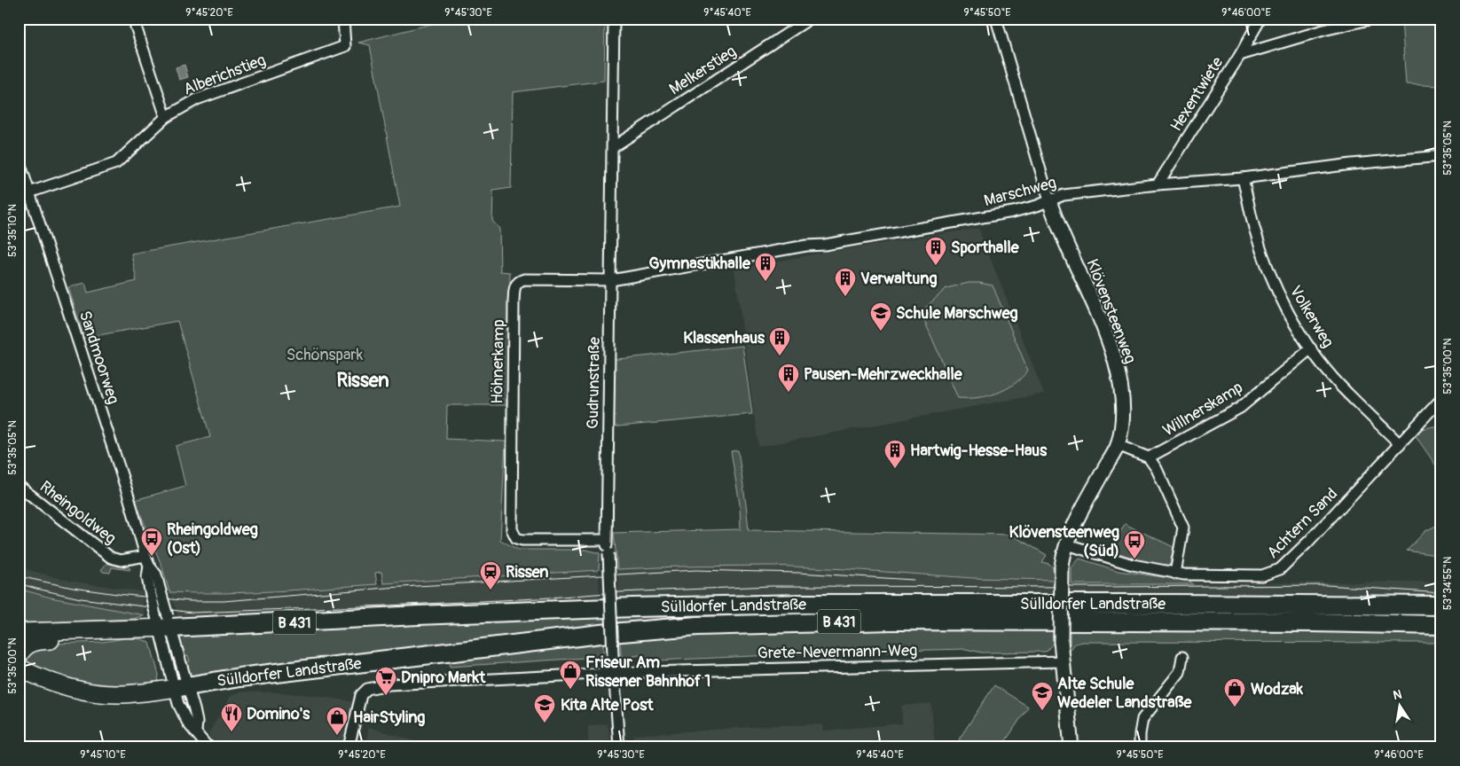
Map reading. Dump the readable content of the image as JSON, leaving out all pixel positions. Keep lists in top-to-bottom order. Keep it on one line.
{"streets":{"highway":["Sülldorfer Landstraße","B 431"],"street":["Melkerstieg","Alberichstieg","Hexentwiete","Marschweg","Klövensteenweg","Volkerweg","Sandmoorweg","Höhnerkamp","Gudrunstraße","Willnerskamp","Rheingoldweg","Achtern Sand","Grete-Nevermann-Weg"]},"crossings":[["Melkerstieg","Gudrunstraße"],["Alberichstieg","Sandmoorweg"],["Hexentwiete","Marschweg"],["Marschweg","Klövensteenweg"],["Marschweg","Volkerweg"],["Marschweg","Höhnerkamp"],["Marschweg","Gudrunstraße"],["Klövensteenweg","Achtern Sand"],["Klövensteenweg","Grete-Nevermann-Weg"],["Volkerweg","Willnerskamp"],["Volkerweg","Achtern Sand"],["Sandmoorweg","Rheingoldweg"],["Sandmoorweg","Sülldorfer Landstraße"],["Sandmoorweg","B 431"],["Höhnerkamp","Gudrunstraße"],["Gudrunstraße","Grete-Nevermann-Weg"],["Sülldorfer Landstraße","B 431"]],"districts":["Rissen"],"parks":["Schönspark"],"places":{"building":["Sporthalle","Gymnastikhalle","Verwaltung","Klassenhaus","Pausen-Mehrzweckhalle","Hartwig-Hesse-Haus"],"school or university":["Schule Marschweg","Alte Schule Wedeler Landstraße","Kita Alte Post"],"bus stop":["Rheingoldweg (Ost)","Klövensteenweg (Süd)"],"station":["Rissen"],"shop":["Friseur Am Rissener Bahnhof 1","Wodzak","HairStyling"],"supermarket":["Dnipro Markt"],"restaurant":["Domino's"]},"north":"top","coordinates":["9°45'20\"E","9°45'30\"E","9°45'40\"E","9°45'50\"E","9°46'00\"E","53°35'05\"N","53°35'10\"N","53°35'00\"N","53°34'55\"N","9°45'10\"E"]}
